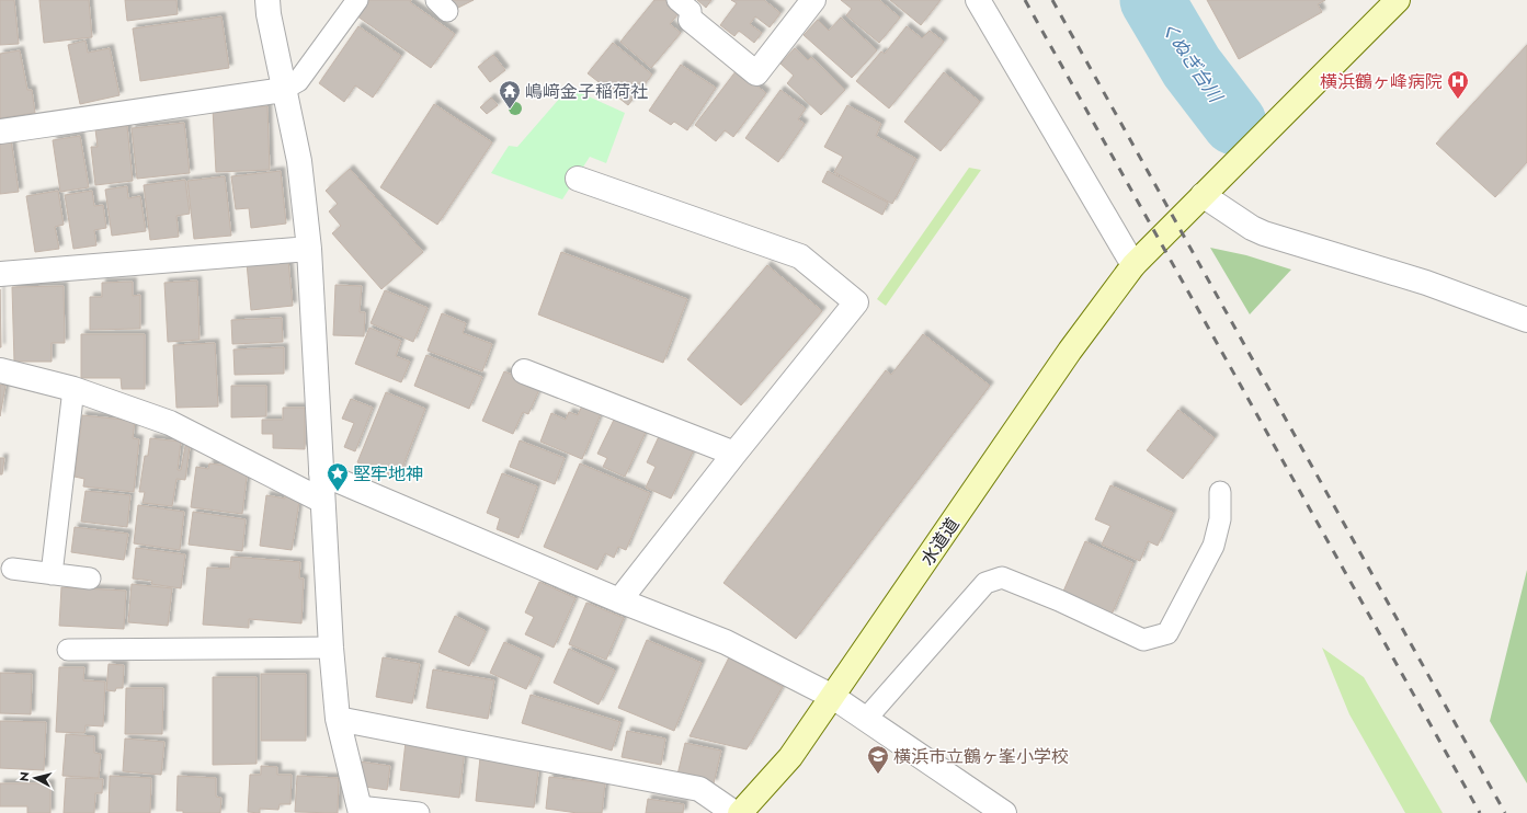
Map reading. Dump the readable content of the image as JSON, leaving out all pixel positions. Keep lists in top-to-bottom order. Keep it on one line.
{"streets":{"street":["水道道"]},"water":["くぬぎ台川"],"places":{"hospital":["横浜鶴ヶ峰病院"],"temple":["嶋﨑金子稲荷社"],"place":["堅牢地神"],"school or university":["横浜市立鶴ヶ峯小学校"]},"north":"left"}
